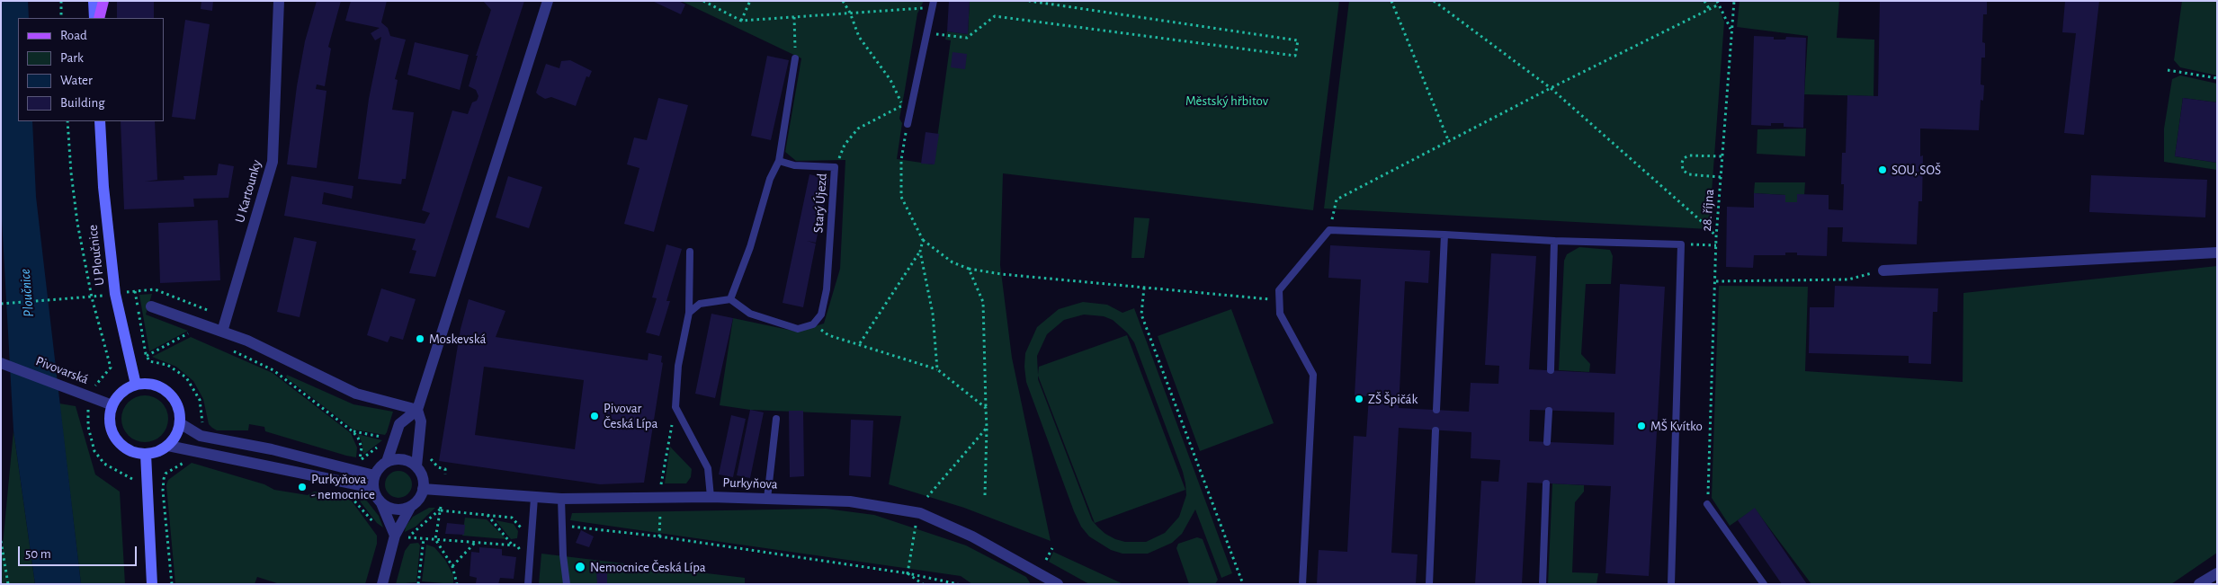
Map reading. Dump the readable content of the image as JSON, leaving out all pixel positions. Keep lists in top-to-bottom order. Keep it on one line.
{"streets":{"main road":["U Ploučnice"],"street":["U Kartounky","Pivovarská","Purkyňova"],"lane":["Starý Újezd"],"path":["28. října"]},"crossings":[["U Ploučnice","Pivovarská"]],"water":["Ploučnice"],"parks":["Městský hřbitov"],"places":["SOU, SOŠ","Moskevská","ZŠ Špičák","Pivovar Česká Lípa","MŠ Kvítko","Purkyňova - nemocnice","Nemocnice Česká Lípa"],"legend":["Road","Park","Water","Building"],"scale_bar":"50 m"}
